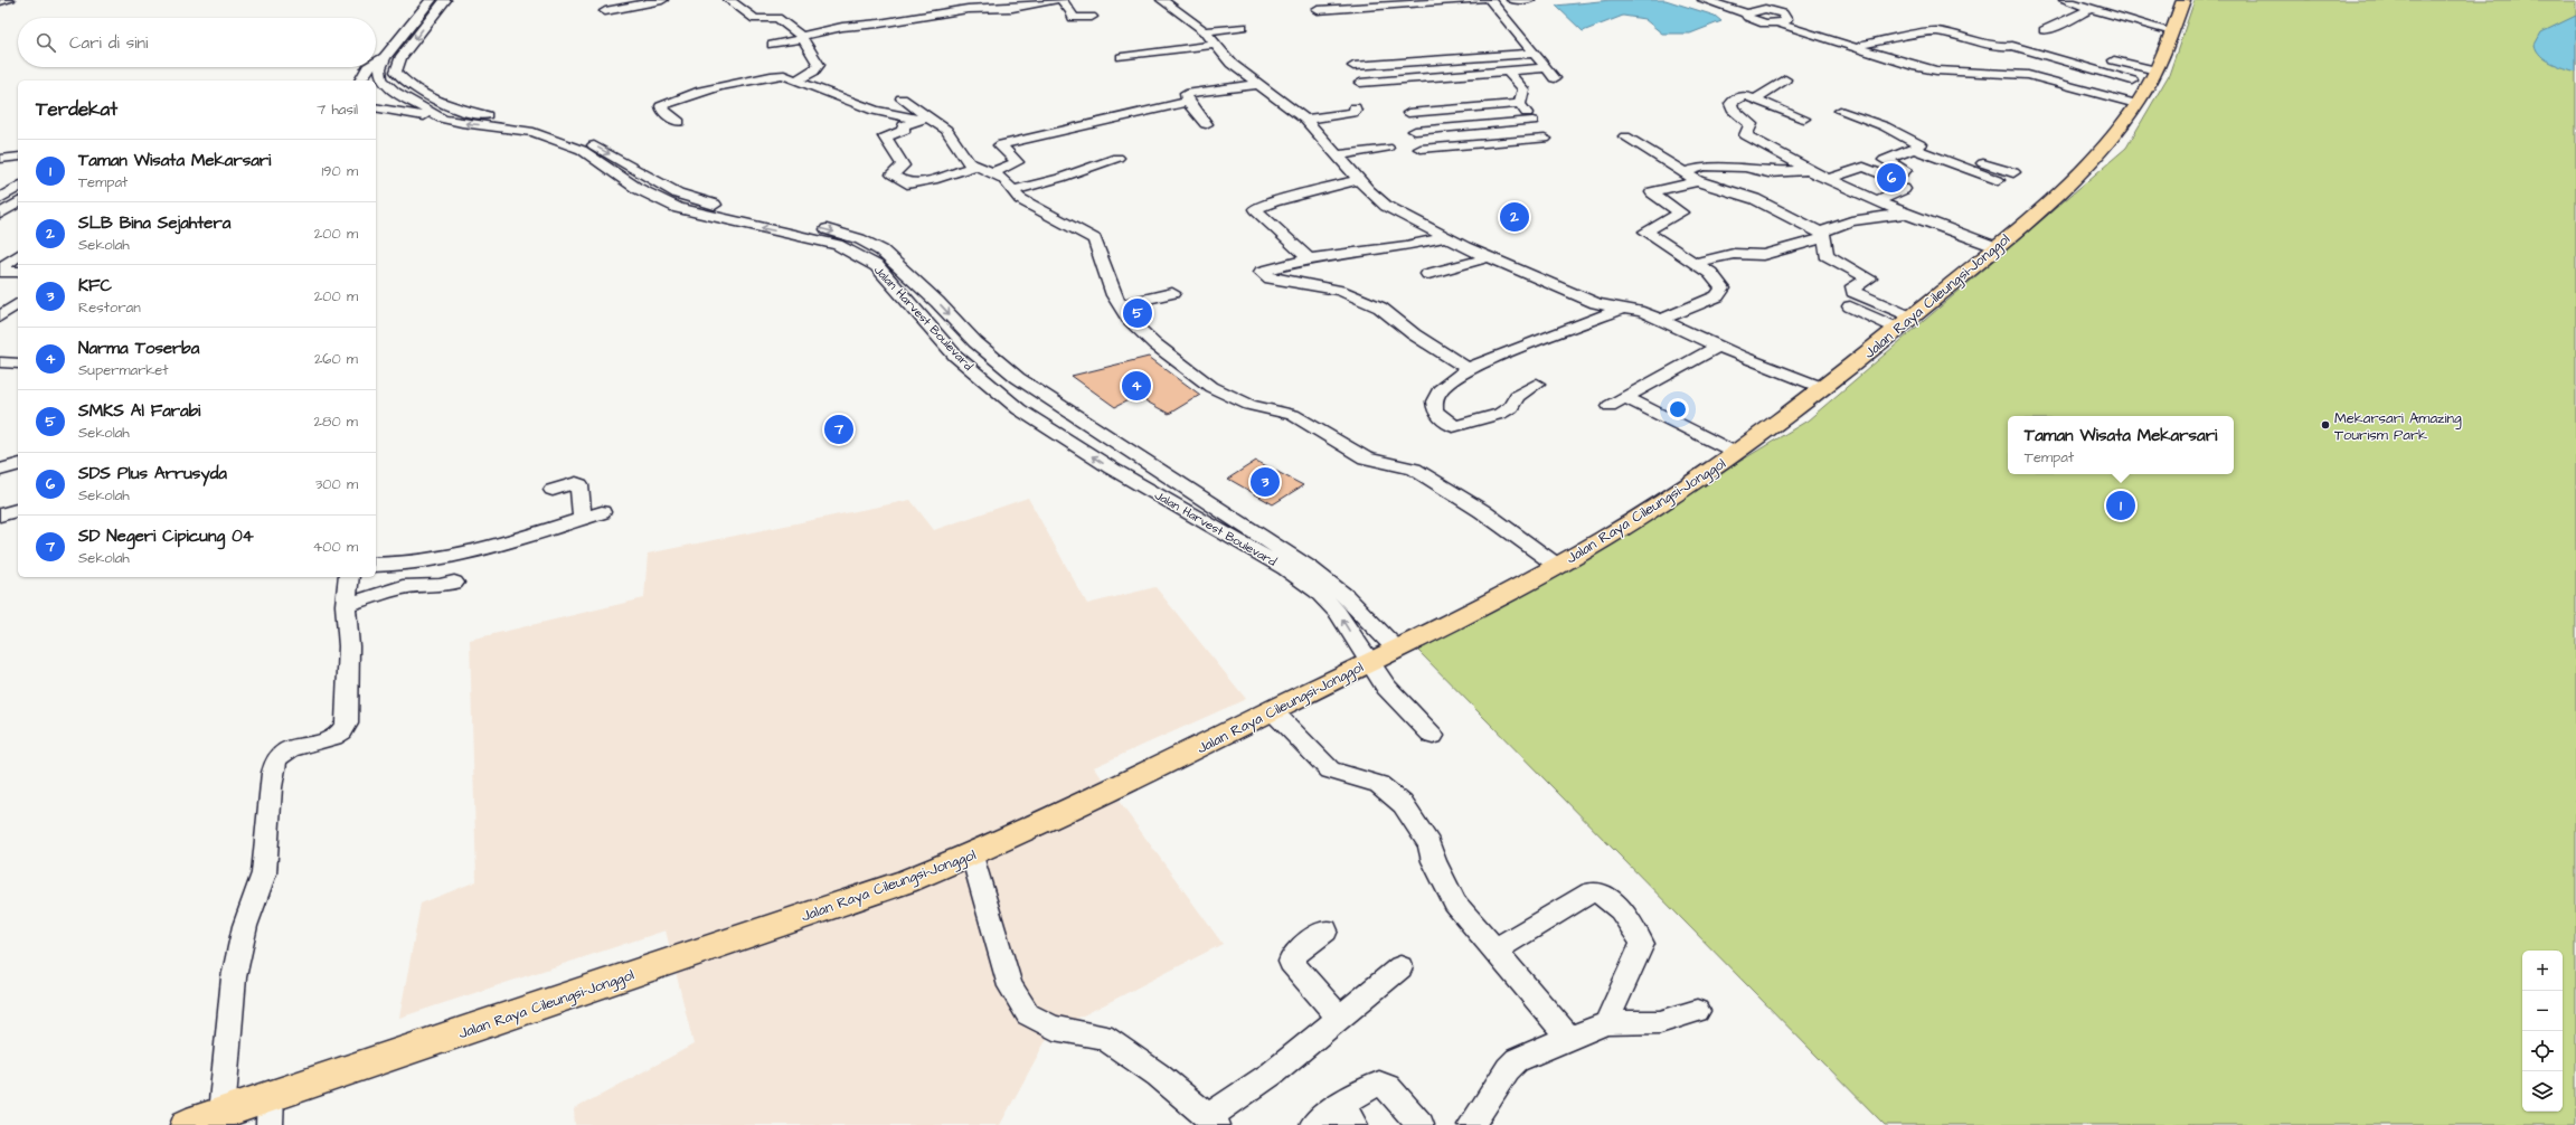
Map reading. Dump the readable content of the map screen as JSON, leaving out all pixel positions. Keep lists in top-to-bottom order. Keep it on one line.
{"streets":{"main road":["Jalan Raya Cileungsi-Jonggol"],"street":["Jalan Harvest Boulevard"]},"crossings":[["Jalan Raya Cileungsi-Jonggol","Jalan Harvest Boulevard"]],"places":["Mekarsari Amazing Tourism Park"],"page":{"search":"Cari di sini","heading":["Terdekat","7 hasil"],"list":[{"mark":"1","name":"Taman Wisata Mekarsari","note":"Tempat","value":"190 m"},{"mark":"2","name":"SLB Bina Sejahtera","note":"Sekolah","value":"200 m"},{"mark":"3","name":"KFC","note":"Restoran","value":"200 m"},{"mark":"4","name":"Narma Toserba","note":"Supermarket","value":"260 m"},{"mark":"5","name":"SMKS Al Farabi","note":"Sekolah","value":"280 m"},{"mark":"6","name":"SDS Plus Arrusyda","note":"Sekolah","value":"300 m"},{"mark":"7","name":"SD Negeri Cipicung 04","note":"Sekolah","value":"400 m"}],"pins":["6","2","5","4","7","3","1"],"popup":["Taman Wisata Mekarsari","Tempat"],"map_buttons":["+","−"]}}
